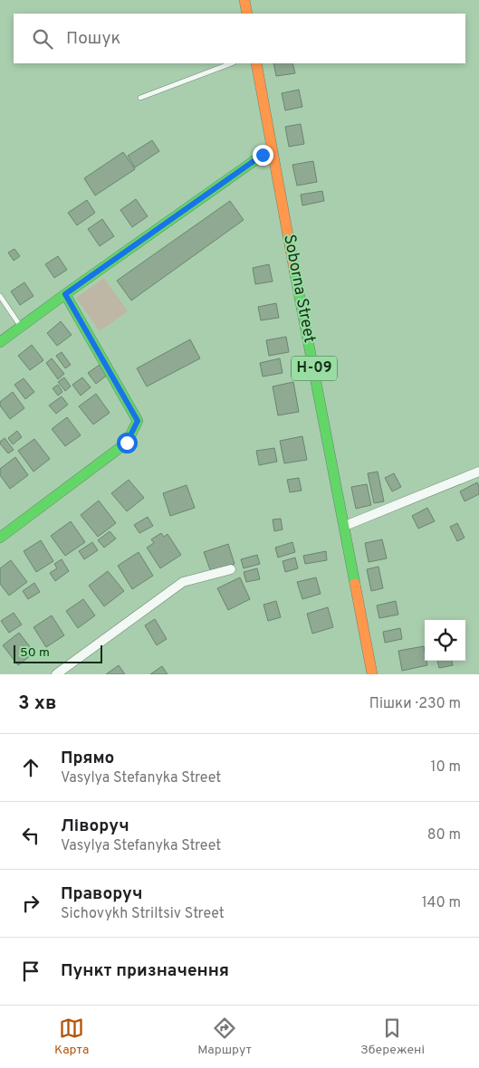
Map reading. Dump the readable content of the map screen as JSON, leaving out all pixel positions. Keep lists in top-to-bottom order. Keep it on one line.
{"streets":{"street":["Soborna Street","Н-09"]},"scale_bar":"50 m","page":{"search":"Пошук","scale":"50 m","heading":["3 хв","Пішки · 230 m"],"list":[["Прямо","Vasylya Stefanyka Street","10 m"],["Ліворуч","Vasylya Stefanyka Street","80 m"],["Праворуч","Sichovykh Striltsiv Street","140 m"],"Пункт призначення"],"nav":["Карта","Маршрут","Збережені"]}}
